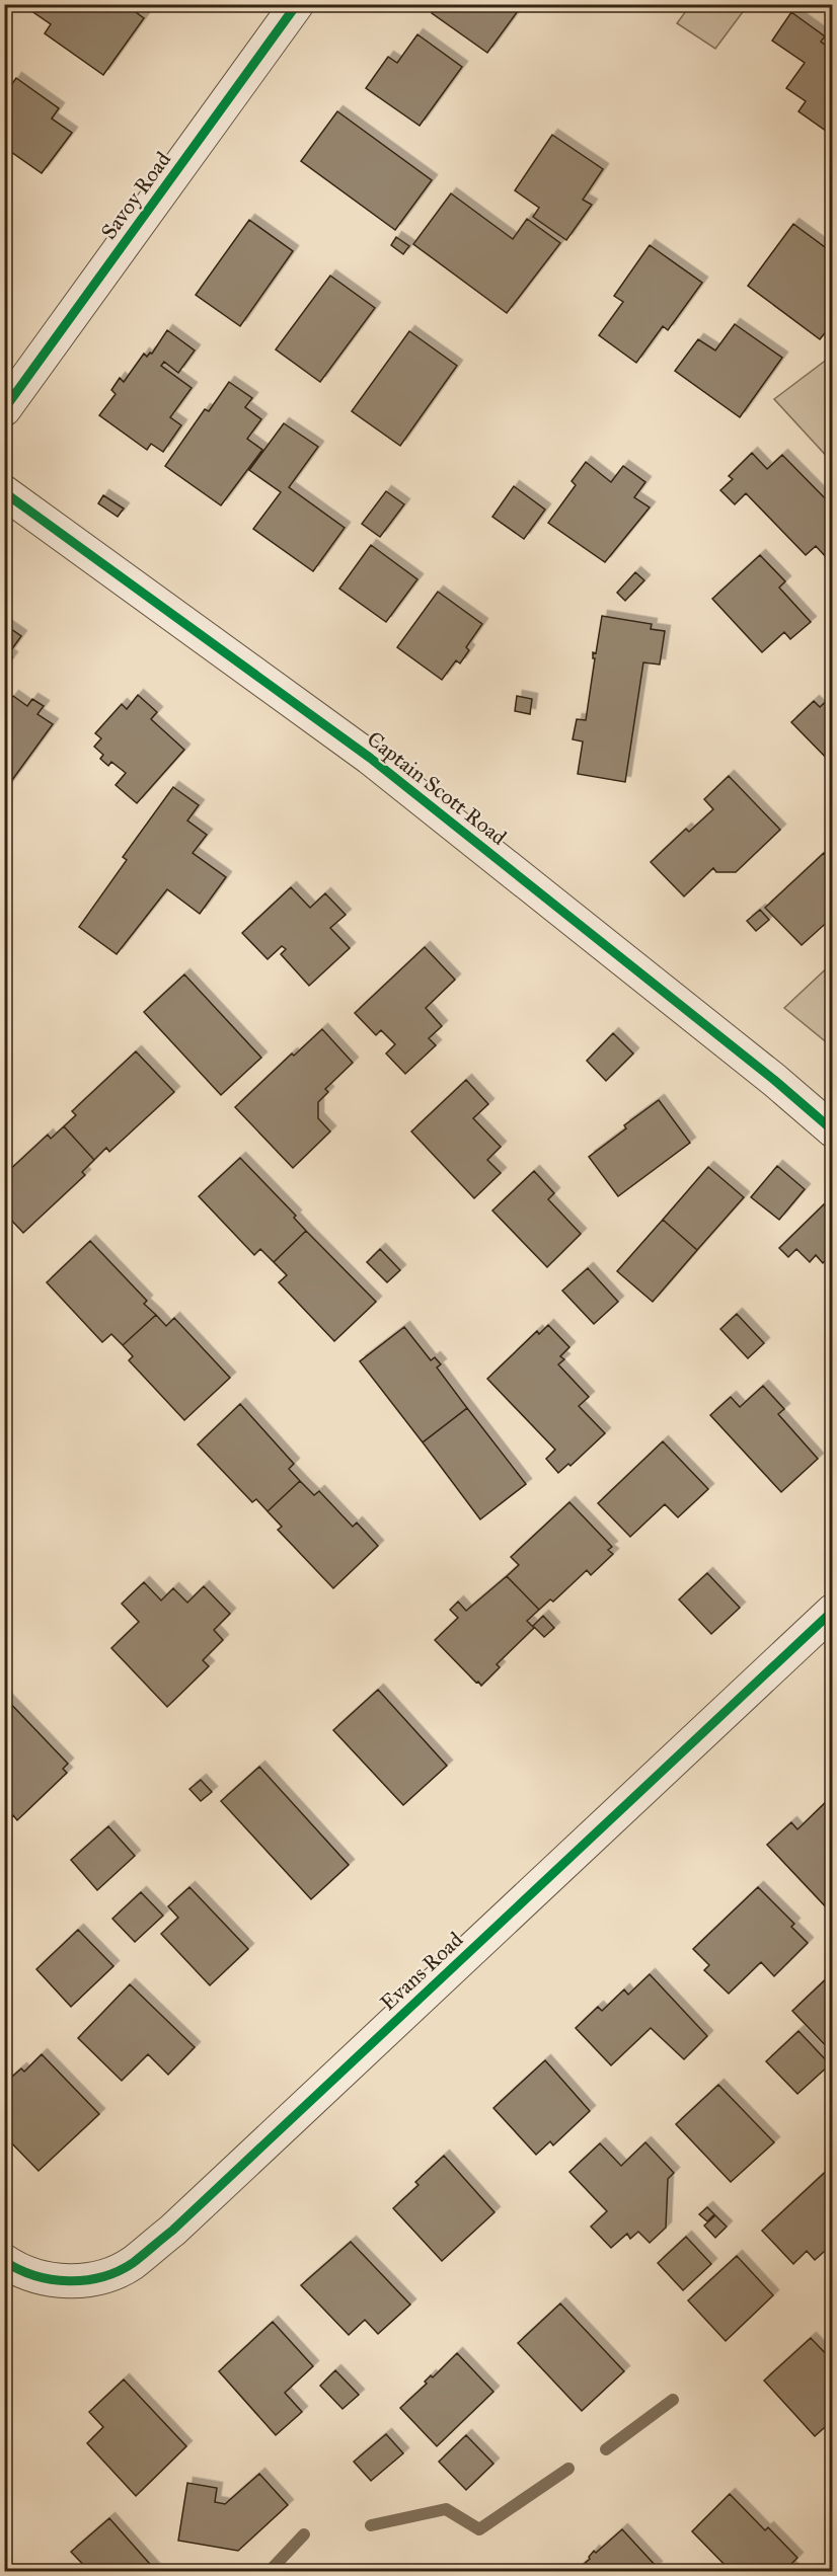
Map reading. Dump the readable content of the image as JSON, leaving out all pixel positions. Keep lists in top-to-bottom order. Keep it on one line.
{"streets":{"street":["Savoy Road","Captain Scott Road","Evans Road"]}}
